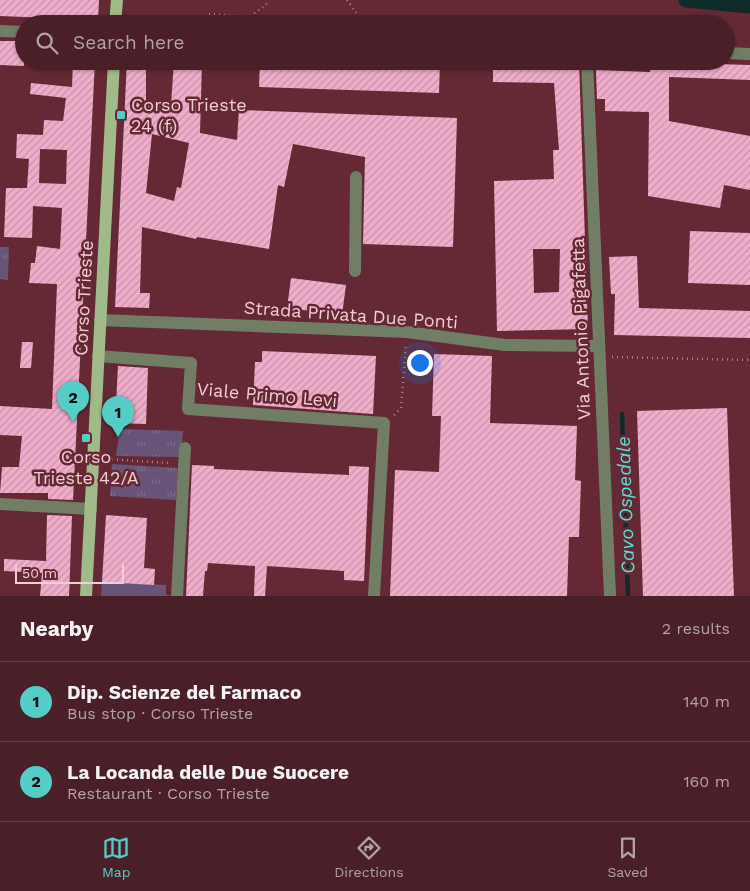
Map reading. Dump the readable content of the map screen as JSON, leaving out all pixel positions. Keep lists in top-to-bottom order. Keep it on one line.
{"streets":{"main road":["Corso Trieste"],"street":["Strada Privata Due Ponti","Via Antonio Pigafetta","Viale Primo Levi"]},"crossings":[["Corso Trieste","Strada Privata Due Ponti"],["Corso Trieste","Viale Primo Levi"],["Strada Privata Due Ponti","Via Antonio Pigafetta"]],"water":["Cavo Ospedale"],"places":{"transit":["Corso Trieste 24 (f)","Corso Trieste 42/A"]},"scale_bar":"50 m","page":{"search":"Search here","pins":["2","1"],"scale":"50 m","heading":["Nearby","2 results"],"list":[{"mark":"1","name":"Dip. Scienze del Farmaco","note":"Bus stop · Corso Trieste","value":"140 m"},{"mark":"2","name":"La Locanda delle Due Suocere","note":"Restaurant · Corso Trieste","value":"160 m"}],"nav":["Map","Directions","Saved"]}}
